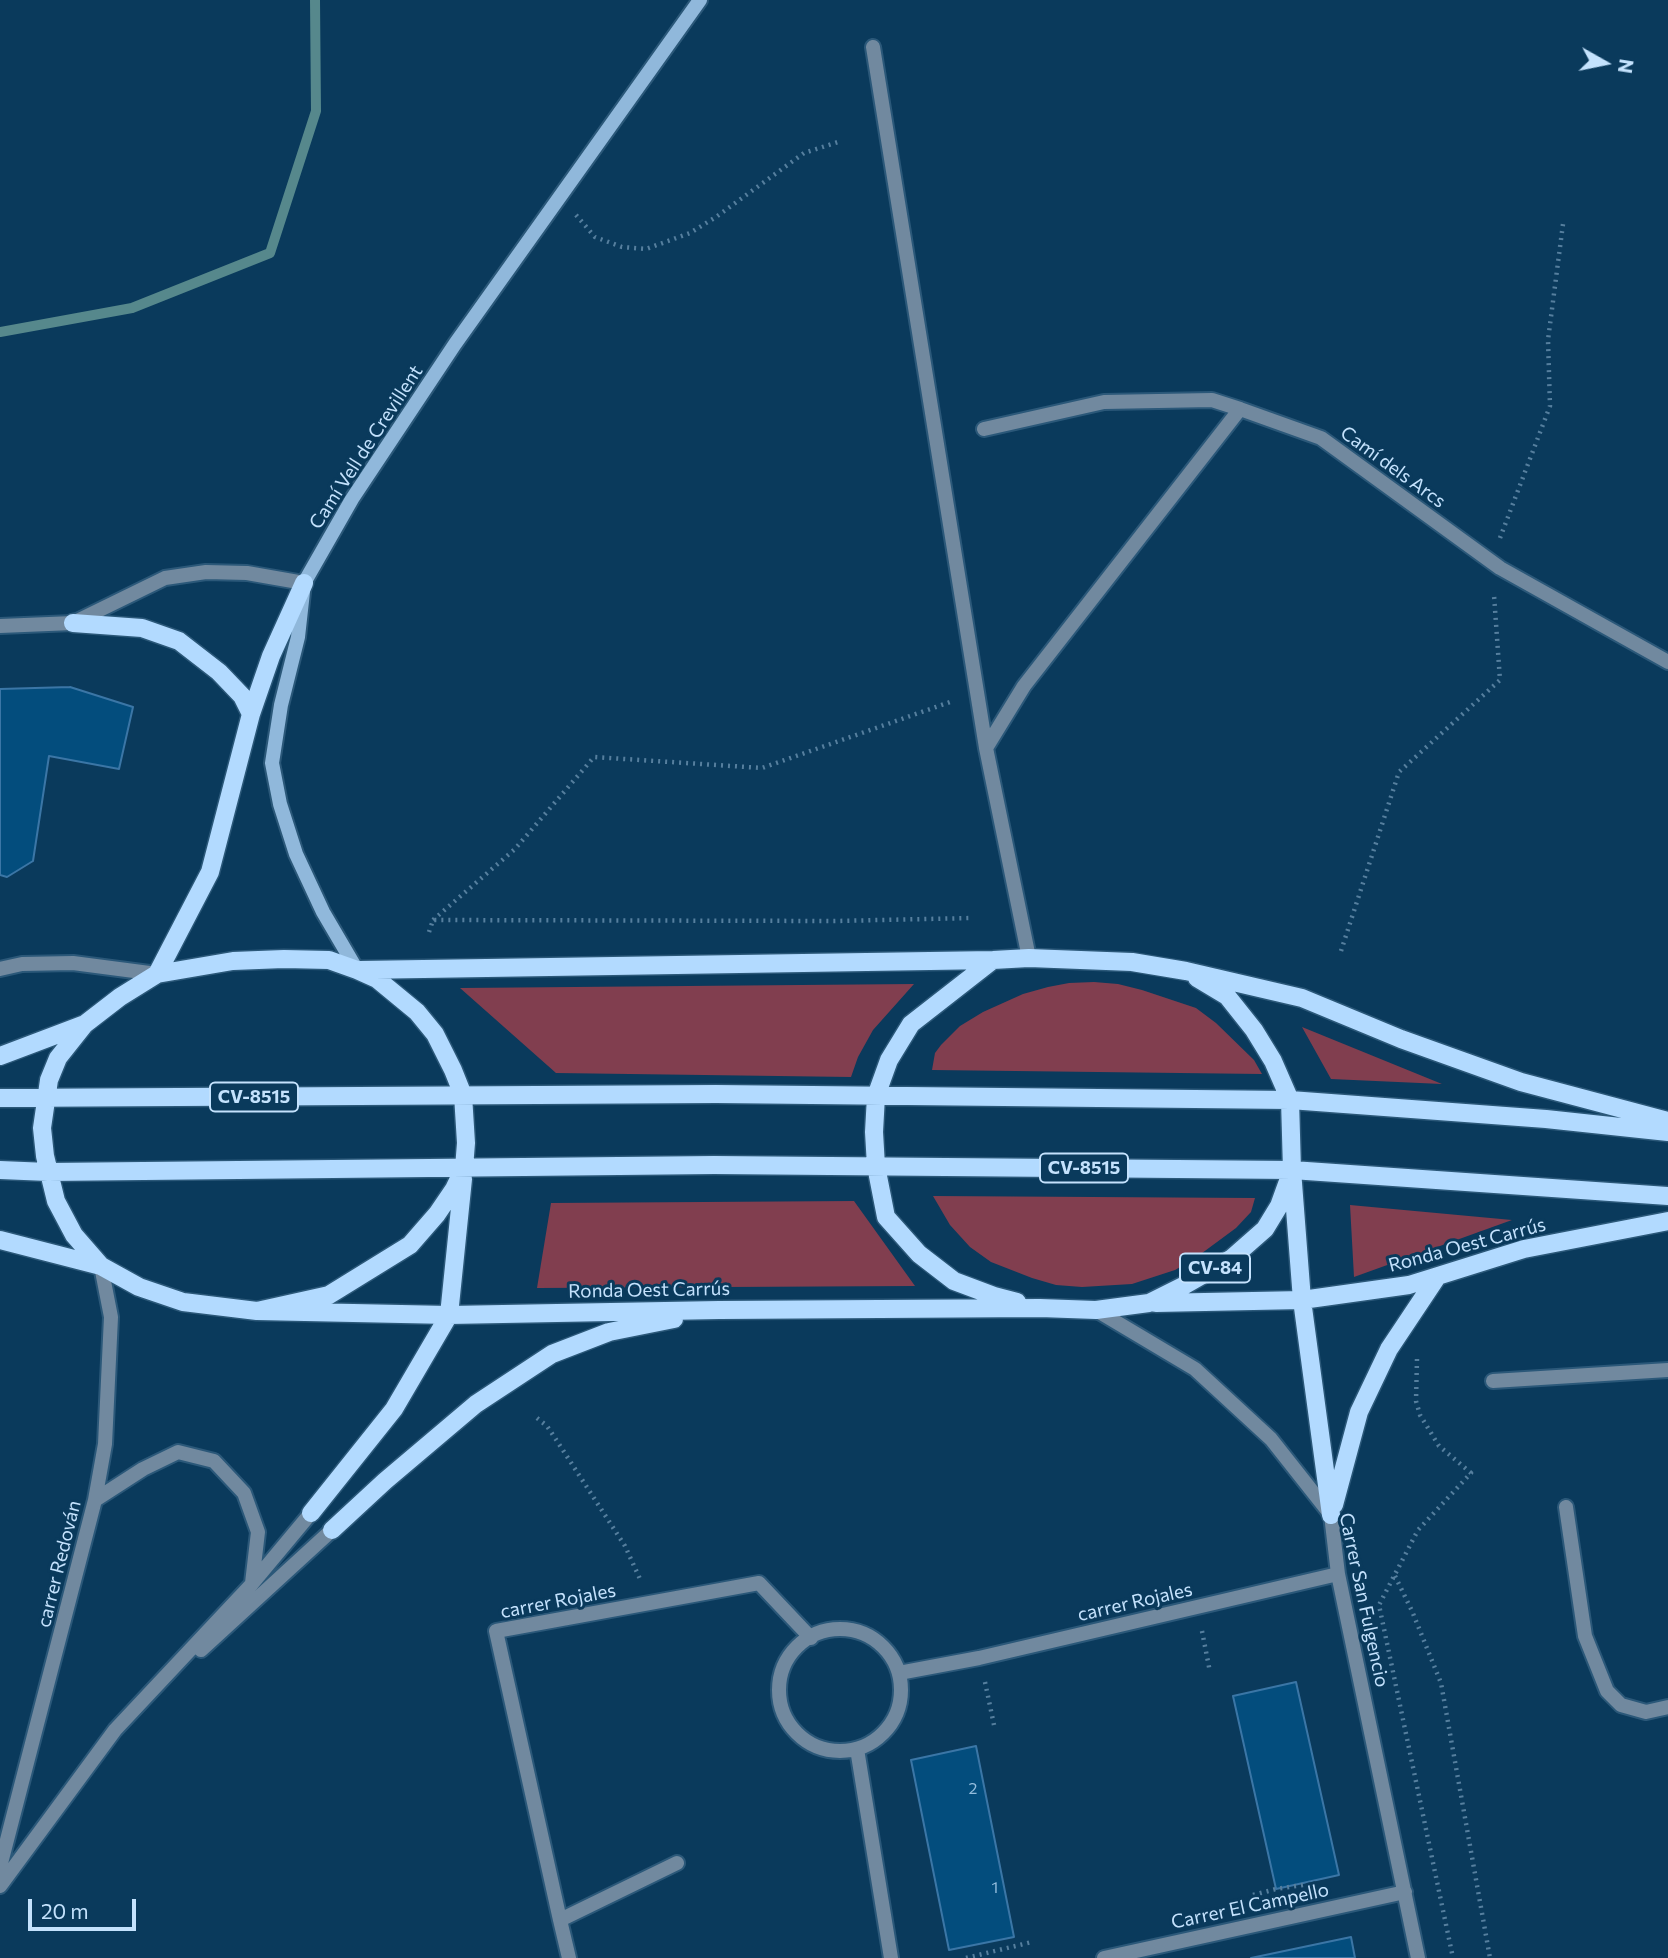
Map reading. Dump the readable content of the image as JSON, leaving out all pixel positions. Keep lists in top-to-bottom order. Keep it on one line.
{"streets":{"main road":["CV-8515","Ronda Oest Carrús","CV-84"],"street":["Camí Vell de Crevillent","Camí dels Arcs","carrer Redován","Carrer San Fulgencio","carrer Rojales","Carrer El Campello"]},"crossings":[["Camí Vell de Crevillent","Ronda Oest Carrús"],["CV-8515","Ronda Oest Carrús"],["Ronda Oest Carrús","carrer Redován"],["Ronda Oest Carrús","Carrer San Fulgencio"],["Carrer San Fulgencio","carrer Rojales"],["Carrer San Fulgencio","Carrer El Campello"]],"house_numbers":["2","1"],"scale_bar":"20 m","north":"right"}
